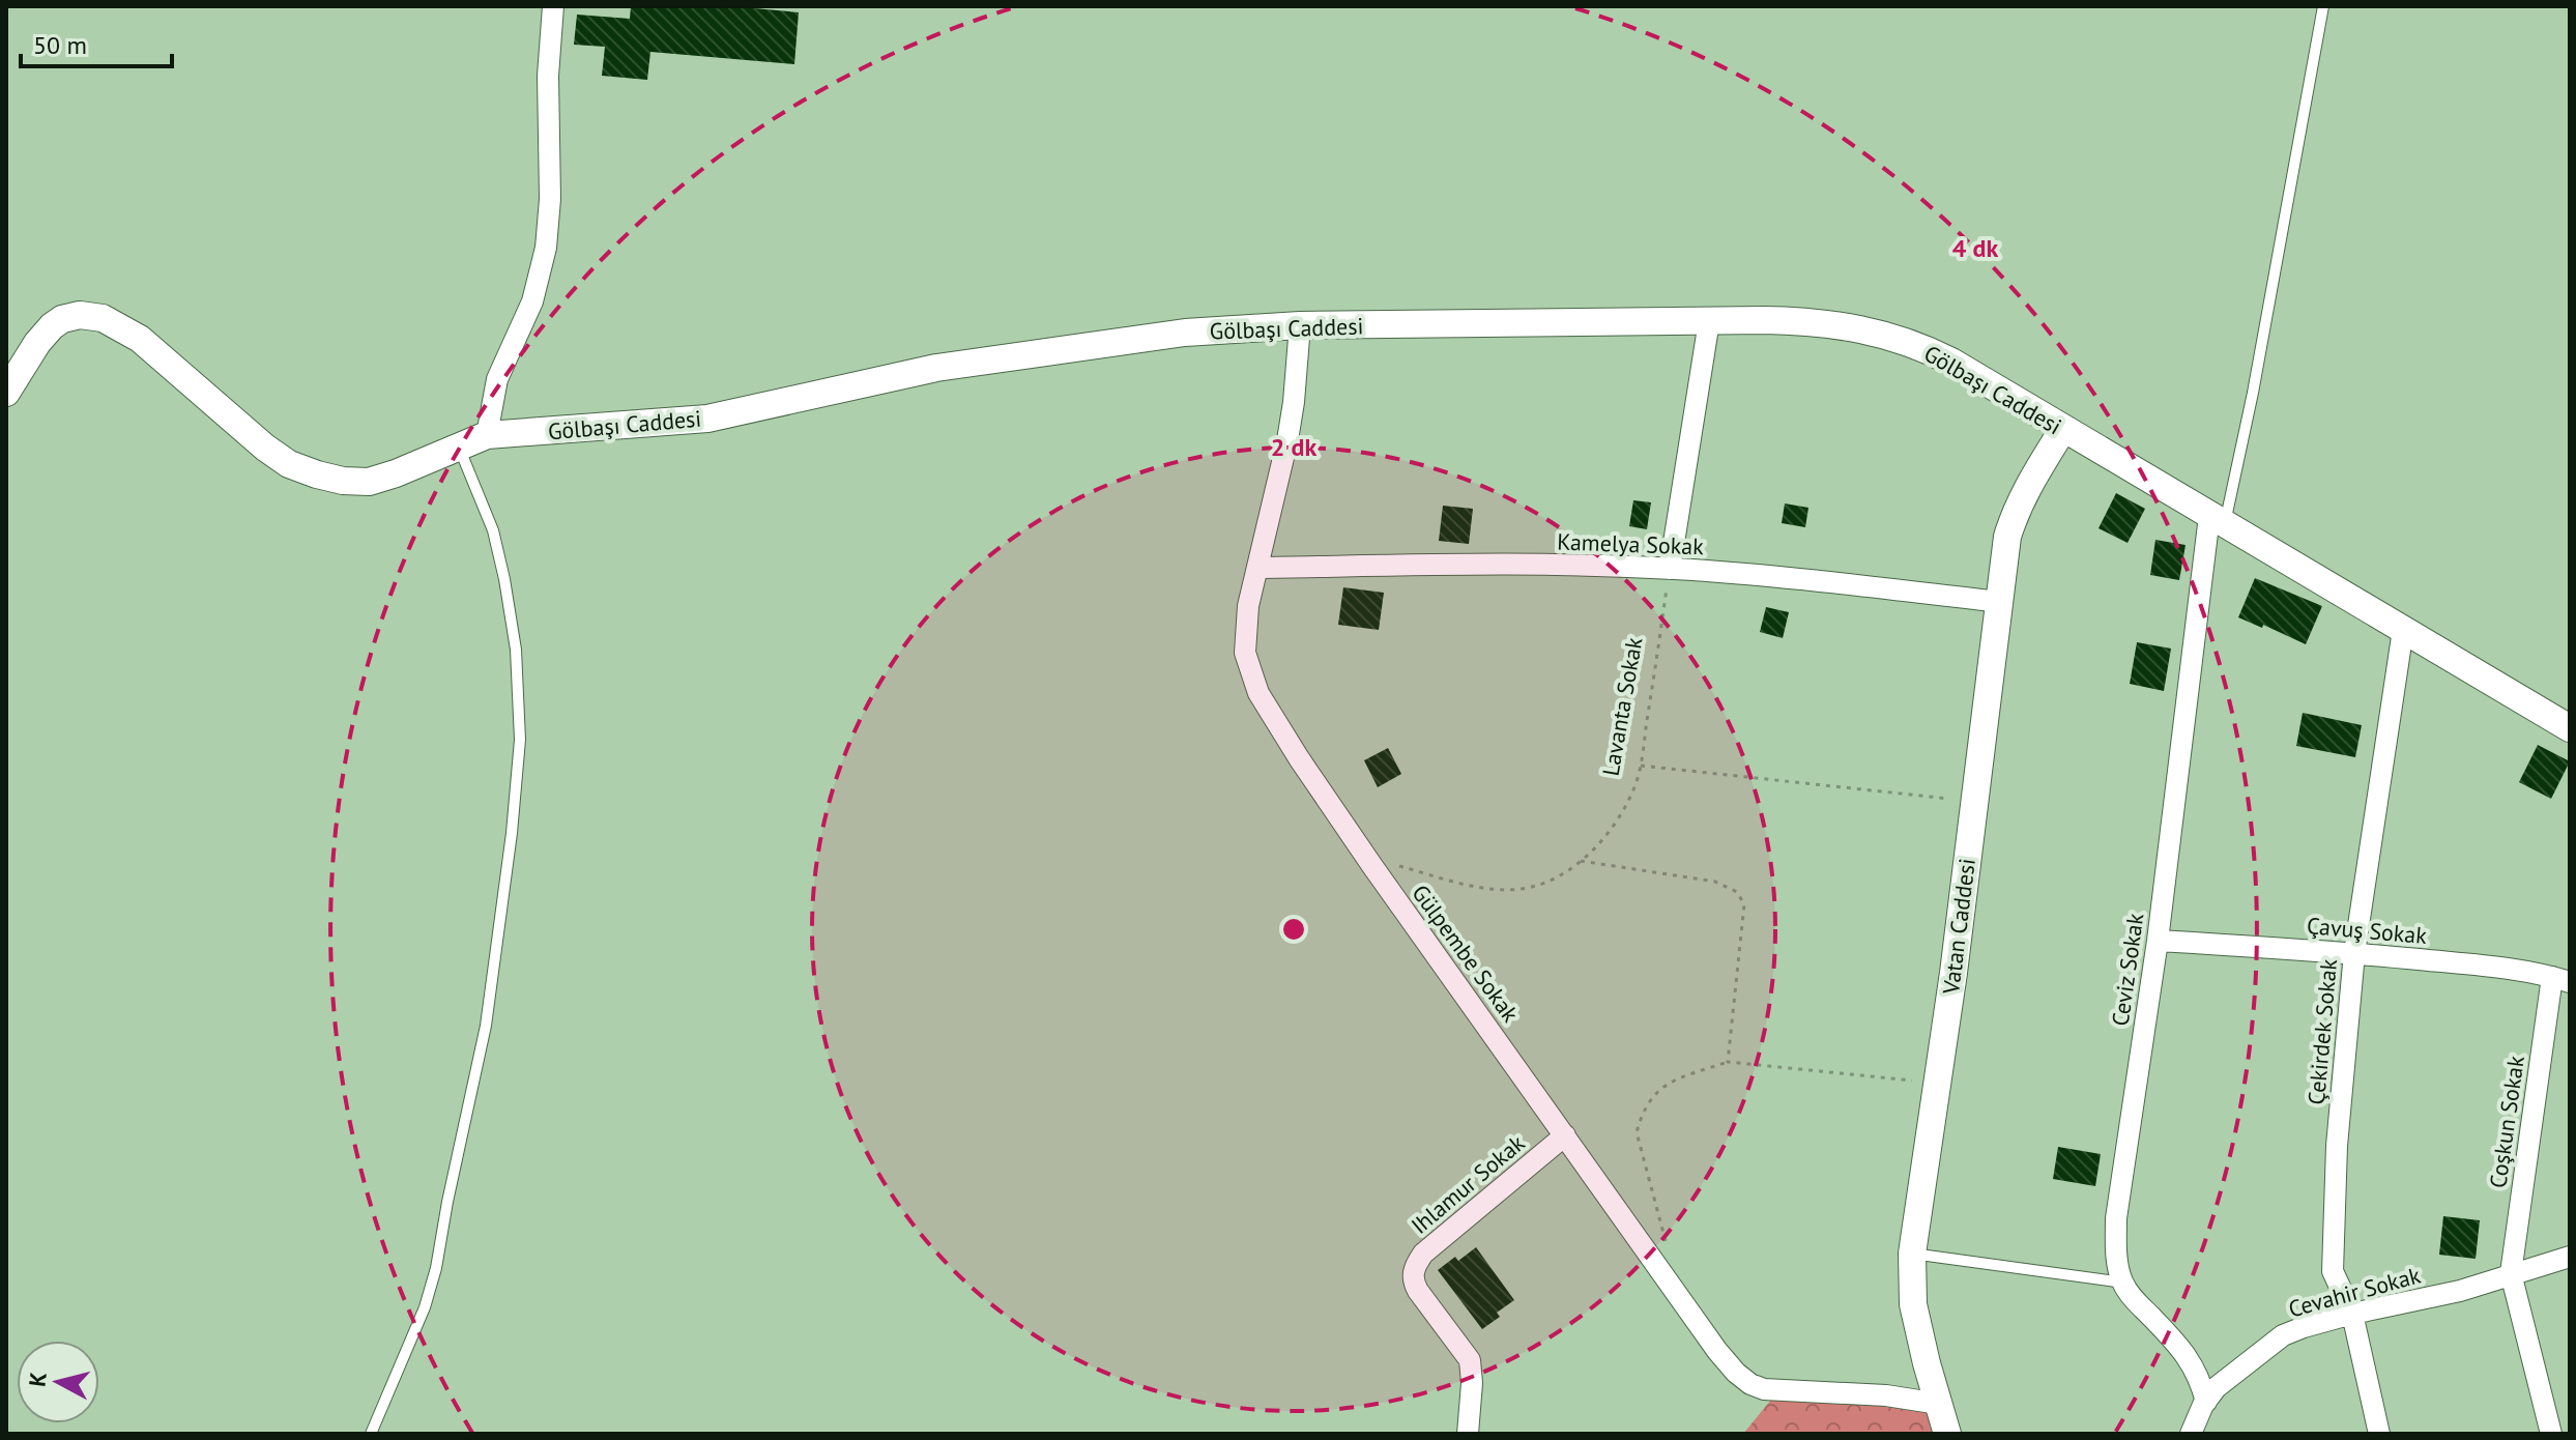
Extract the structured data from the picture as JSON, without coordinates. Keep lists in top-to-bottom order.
{
  "streets": {
    "street": [
      "Gölbaşı Caddesi",
      "Kamelya Sokak",
      "Vatan Caddesi",
      "Çavuş Sokak",
      "Gülpembe Sokak",
      "Ceviz Sokak",
      "Çekirdek Sokak",
      "Coşkun Sokak",
      "Ihlamur Sokak",
      "Cevahir Sokak"
    ],
    "path": ["Lavanta Sokak"]
  },
  "crossings": [
    ["Gölbaşı Caddesi", "Vatan Caddesi"],
    ["Gölbaşı Caddesi", "Gülpembe Sokak"],
    ["Gölbaşı Caddesi", "Ceviz Sokak"],
    ["Gölbaşı Caddesi", "Çekirdek Sokak"],
    ["Kamelya Sokak", "Lavanta Sokak"],
    ["Kamelya Sokak", "Vatan Caddesi"],
    ["Kamelya Sokak", "Gülpembe Sokak"],
    ["Lavanta Sokak", "Gülpembe Sokak"],
    ["Vatan Caddesi", "Gülpembe Sokak"],
    ["Çavuş Sokak", "Ceviz Sokak"],
    ["Çavuş Sokak", "Çekirdek Sokak"],
    ["Çavuş Sokak", "Coşkun Sokak"],
    ["Gülpembe Sokak", "Ihlamur Sokak"],
    ["Ceviz Sokak", "Cevahir Sokak"],
    ["Çekirdek Sokak", "Cevahir Sokak"],
    ["Coşkun Sokak", "Cevahir Sokak"]
  ],
  "scale_bar": "50 m",
  "north": "left",
  "rings": ["4 dk", "2 dk"]
}
